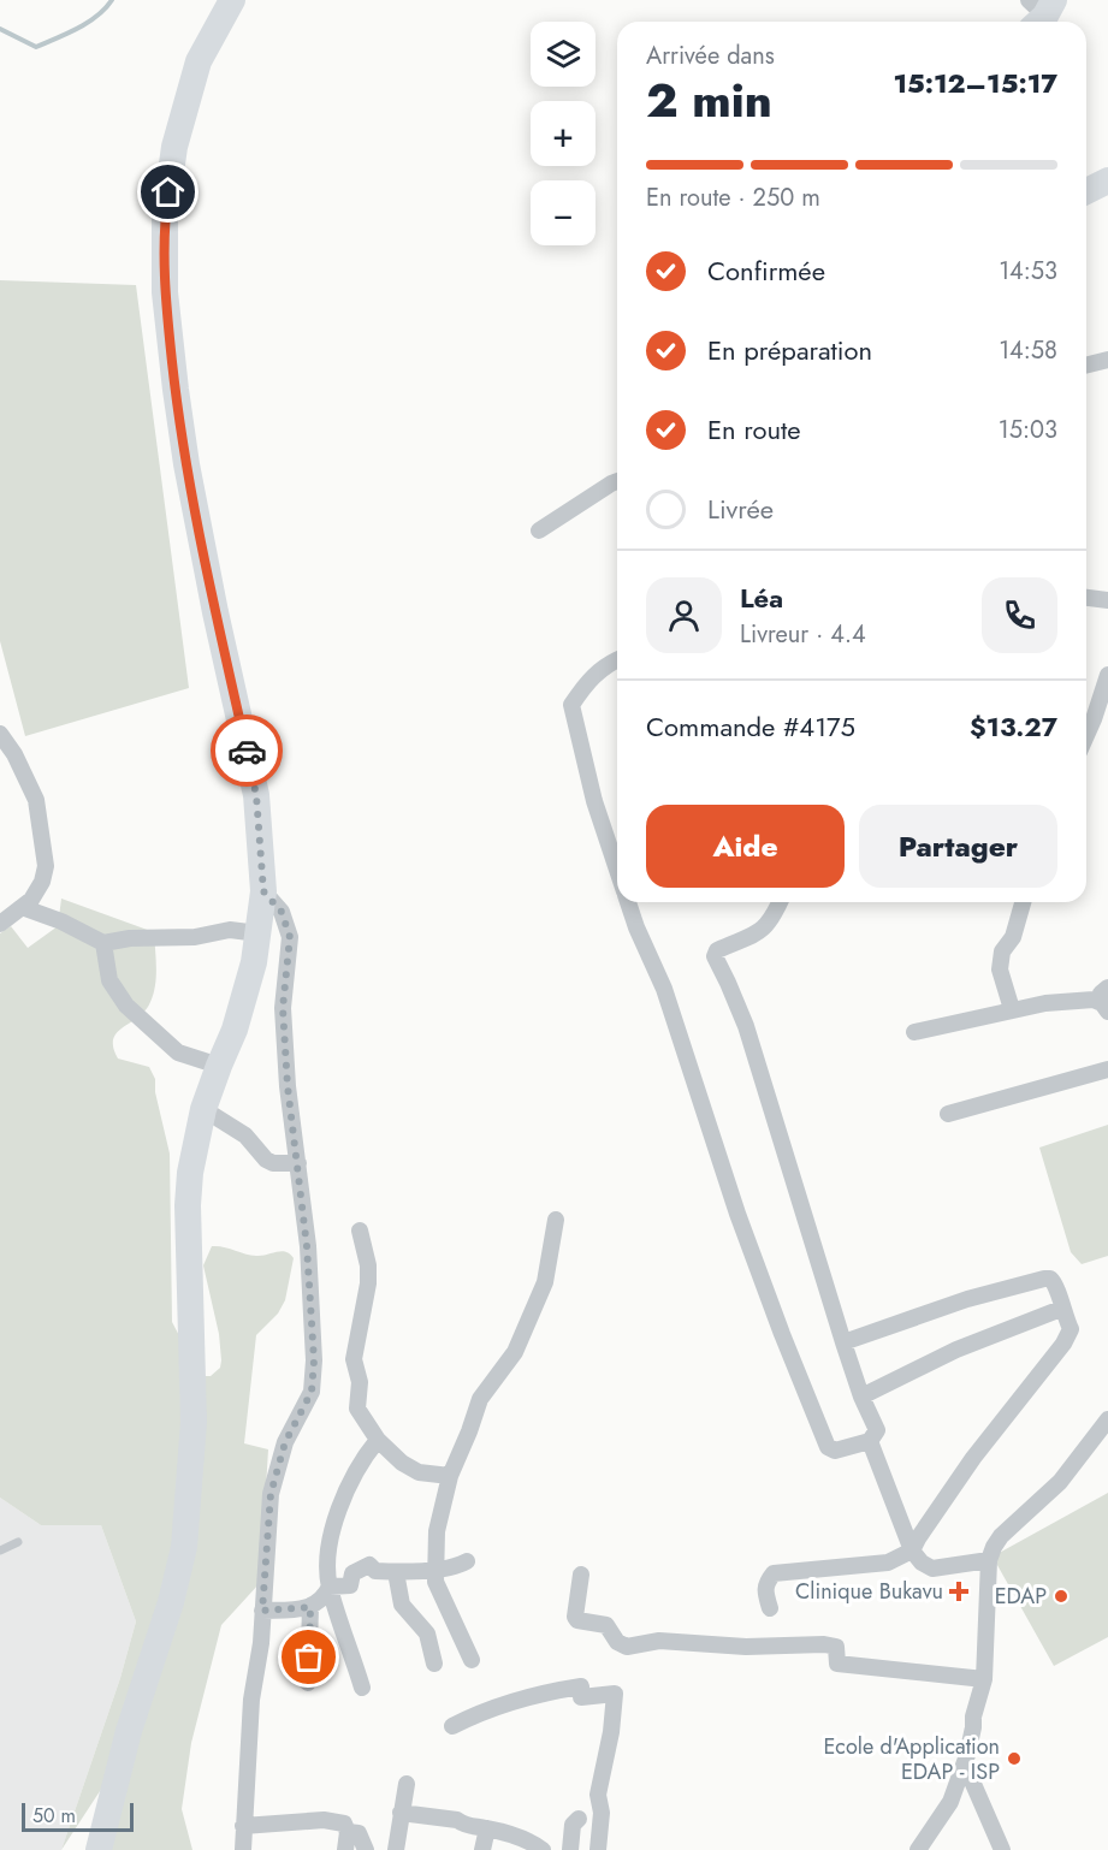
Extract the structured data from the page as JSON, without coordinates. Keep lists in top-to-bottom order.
{
  "places": {
    "health": ["Clinique Bukavu"],
    "other": ["EDAP", "Ecole d'Application EDAP - ISP"]
  },
  "scale_bar": "50 m",
  "page": {
    "map_buttons": ["+", "−"],
    "heading": ["2 min", "Arrivée dans", "15:12–15:17"],
    "panel": [
      "Léa",
      "Livreur · 4.4",
      "Commande #4175",
      "$13.27"
    ],
    "bar": "En route · 250 m",
    "list": [
      ["Confirmée", "14:53"],
      ["En préparation", "14:58"],
      ["En route", "15:03"],
      "Livrée"
    ],
    "buttons": ["Aide", "Partager"],
    "scale": "50 m"
  }
}
